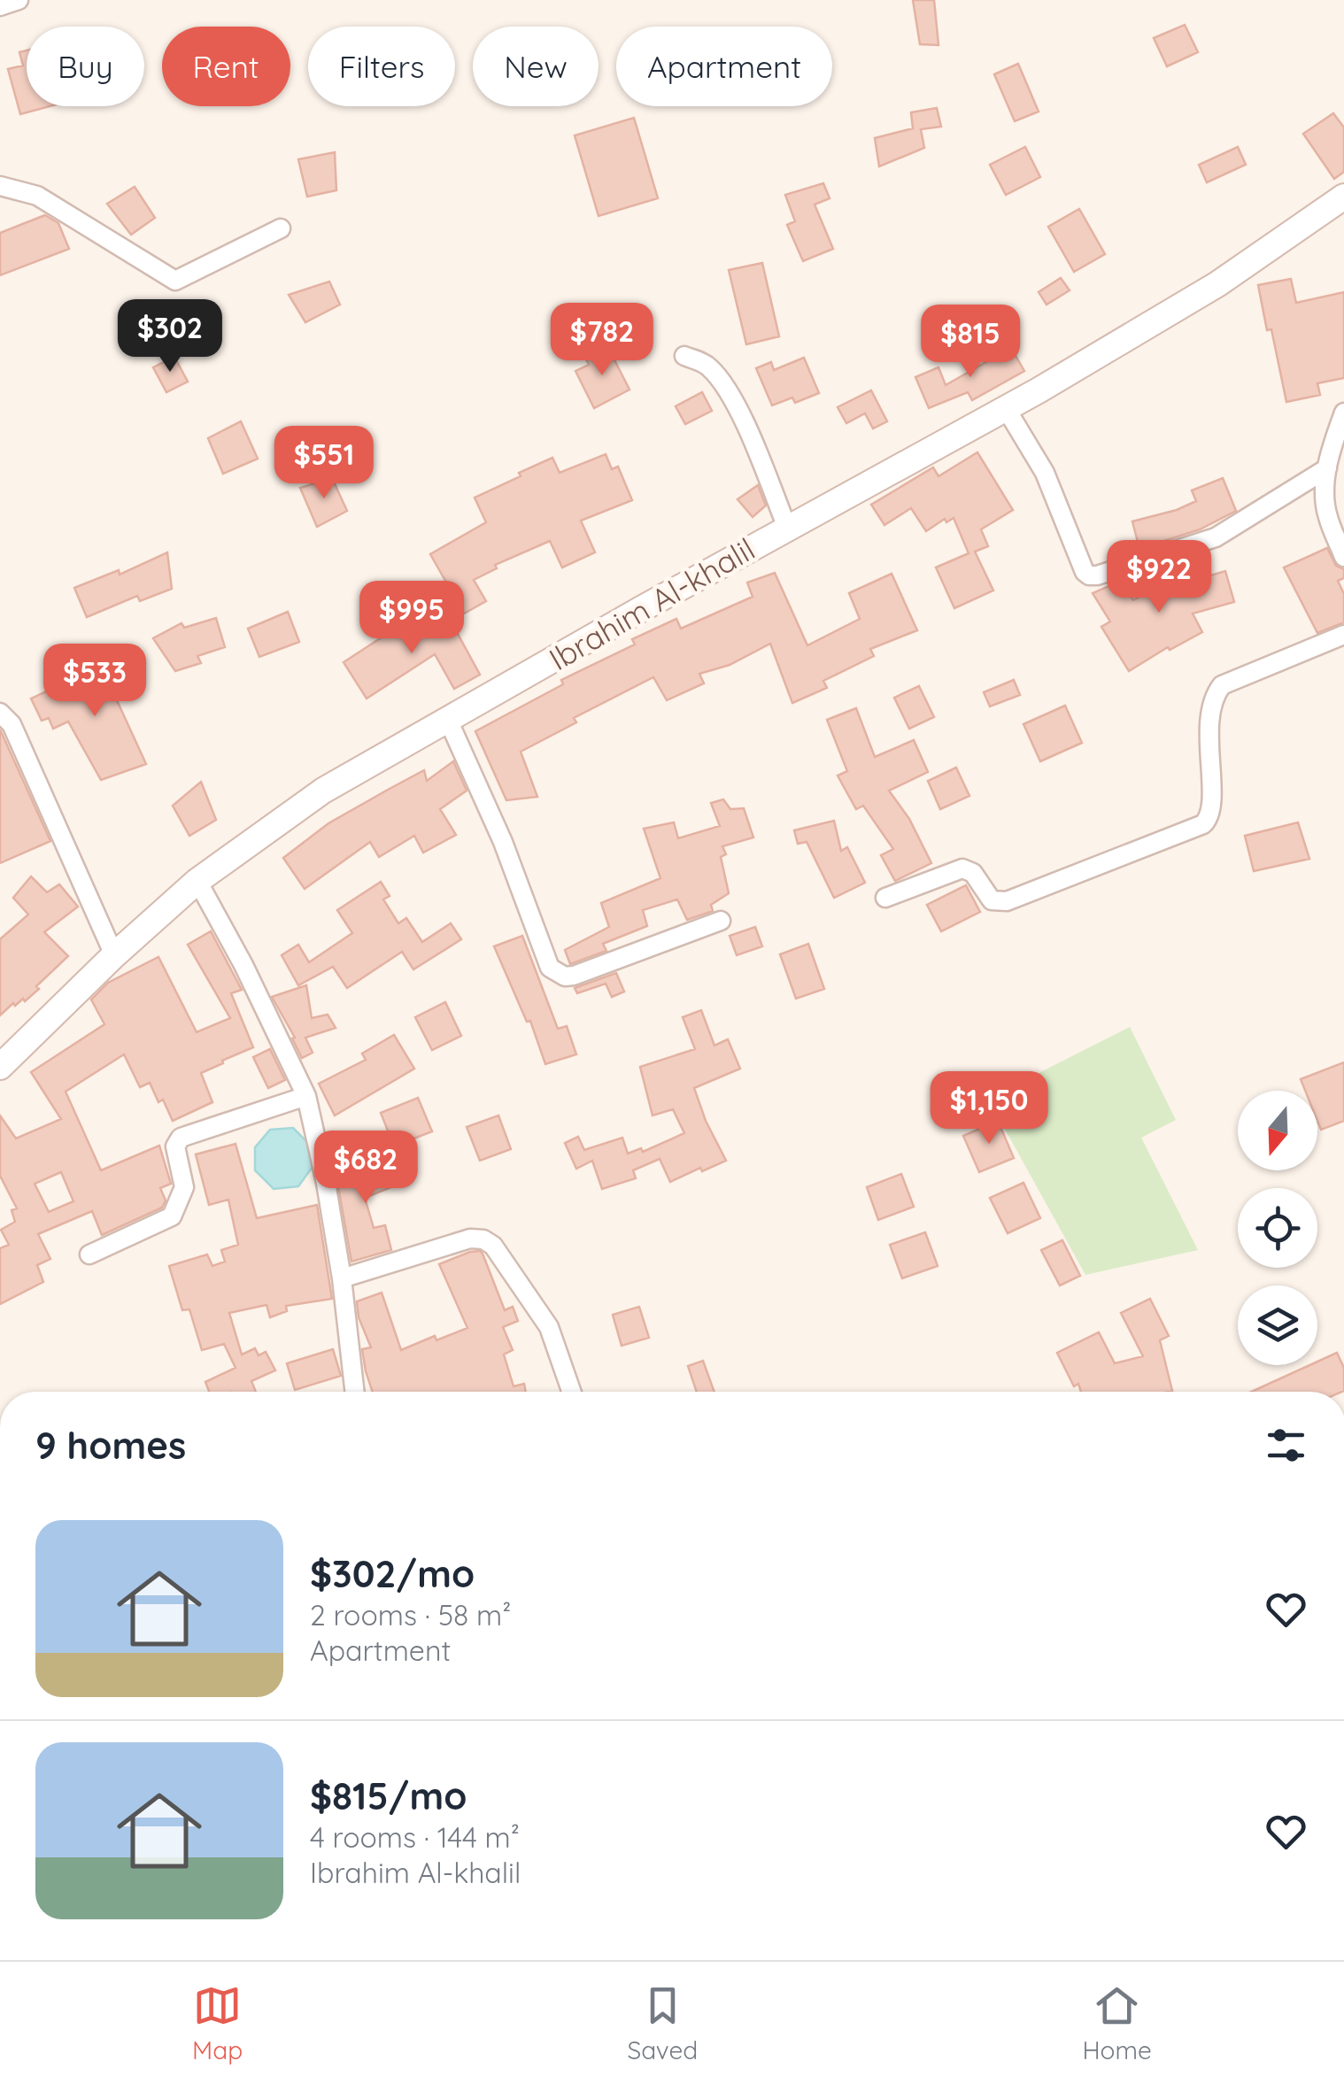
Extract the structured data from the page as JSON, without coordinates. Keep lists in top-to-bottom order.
{
  "streets": {
    "street": ["Ibrahim Al-khalil"]
  },
  "north": "bottom",
  "page": {
    "chip": [
      "Buy",
      "Rent",
      "Filters",
      "New",
      "Apartment"
    ],
    "price": [
      "$302",
      "$782",
      "$815",
      "$551",
      "$922",
      "$995",
      "$533",
      "$1,150",
      "$682"
    ],
    "heading": "9 homes",
    "list": [
      {
        "name": "$302/mo",
        "note": "2 rooms · 58 m² · Apartment"
      },
      {
        "name": "$815/mo",
        "note": "4 rooms · 144 m² · Ibrahim Al-khalil"
      }
    ],
    "tabs": ["Map", "Saved", "Home"]
  }
}
